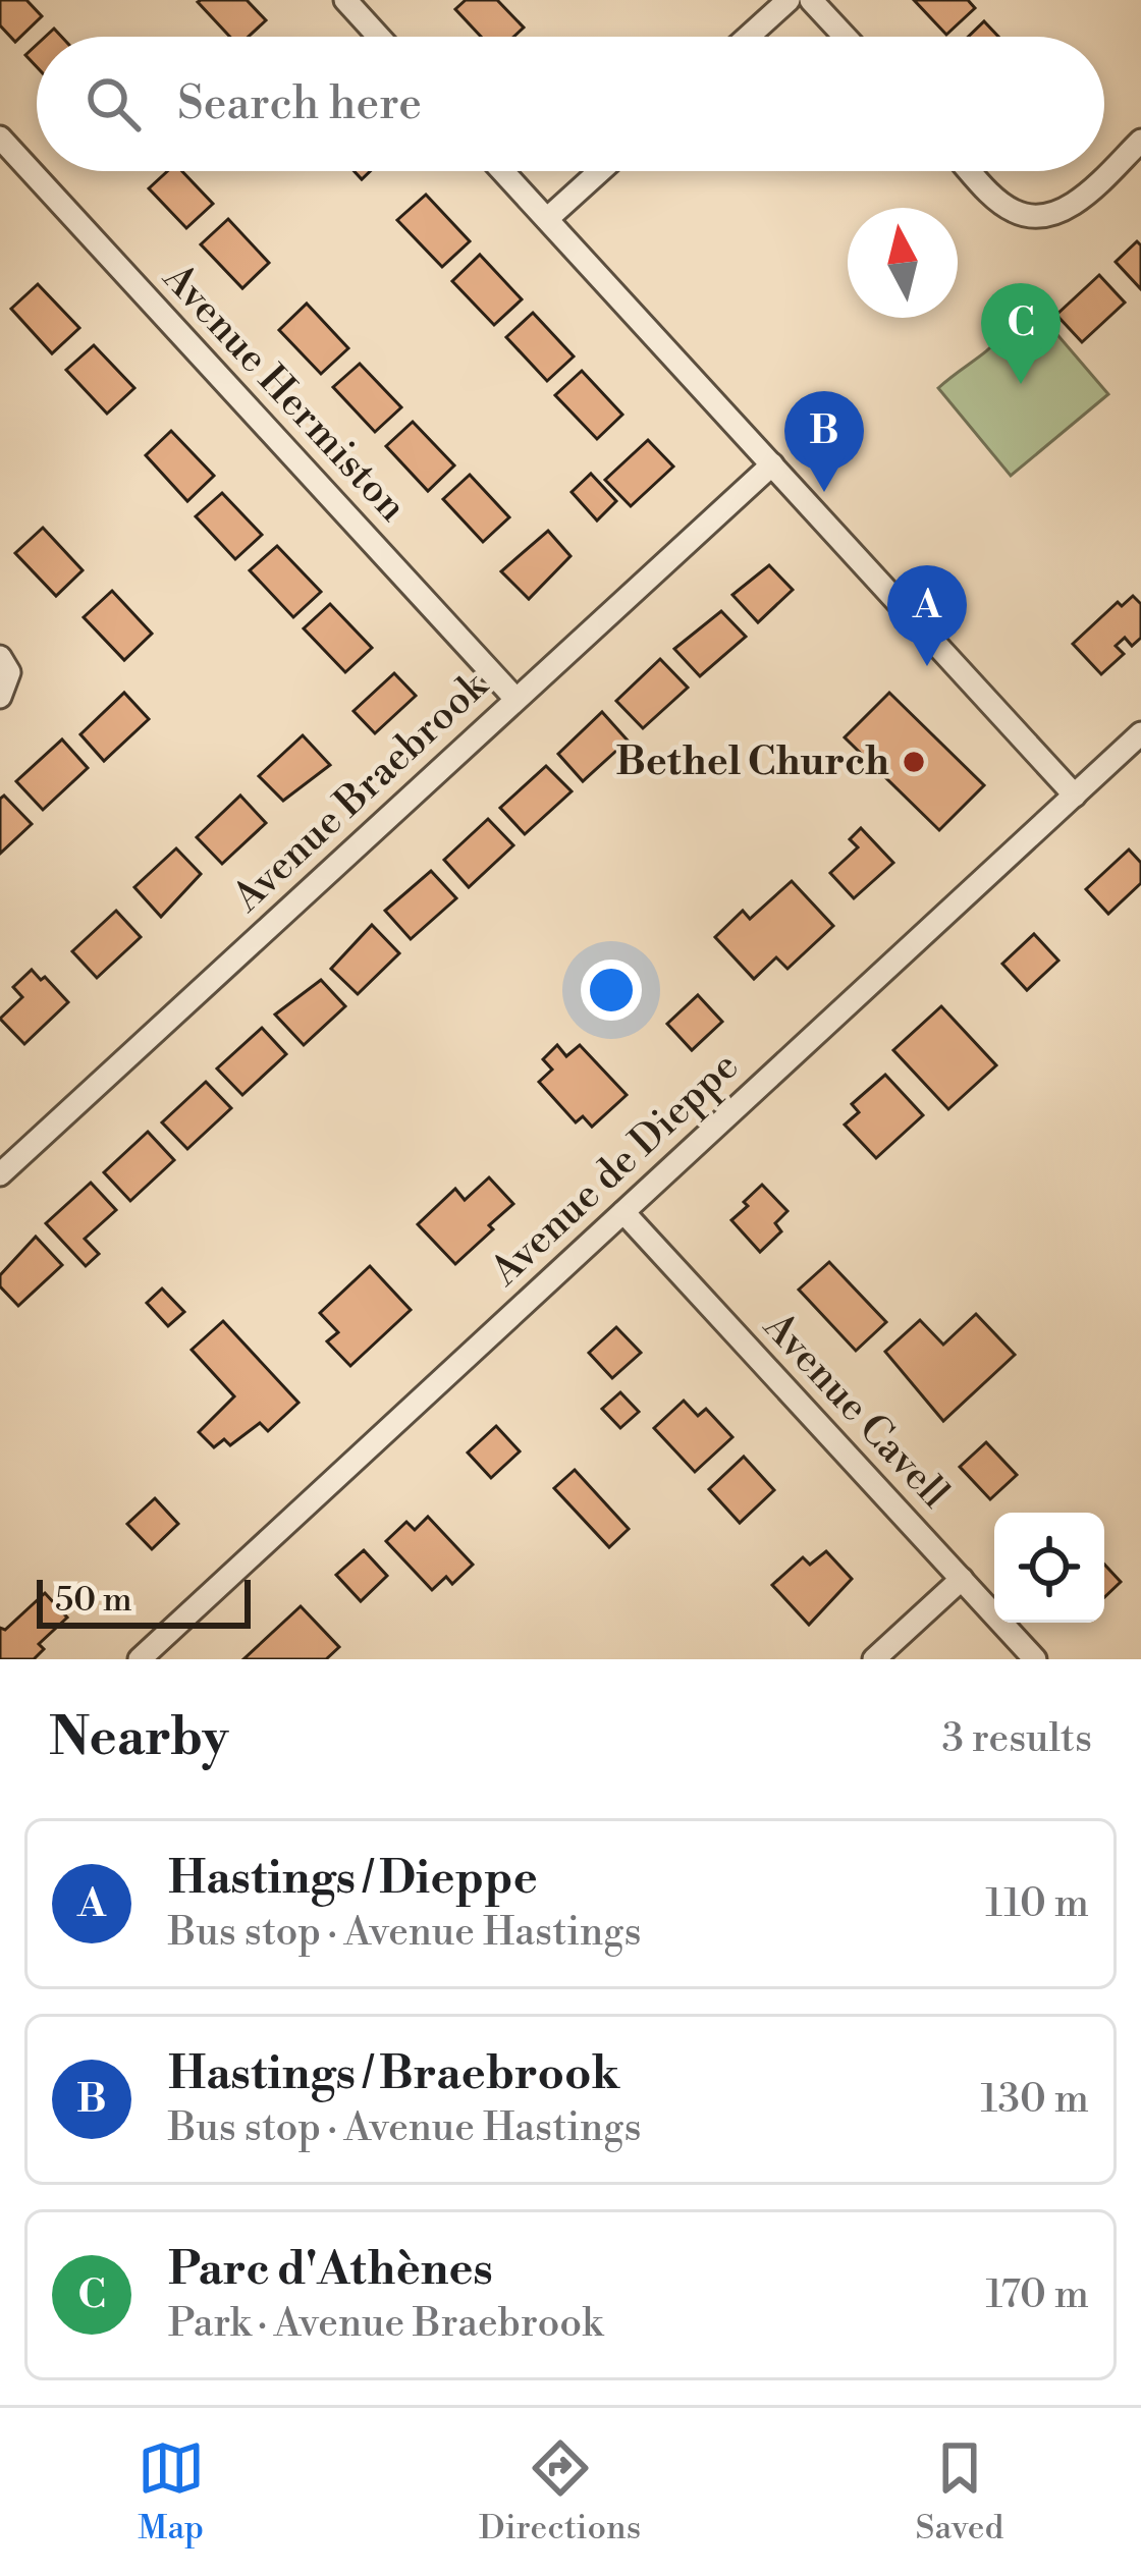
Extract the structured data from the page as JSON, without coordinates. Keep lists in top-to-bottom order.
{
  "streets": {
    "street": [
      "Avenue Hermiston",
      "Avenue Braebrook",
      "Avenue de Dieppe",
      "Avenue Cavell"
    ]
  },
  "crossings": [
    ["Avenue Hermiston", "Avenue Braebrook"],
    ["Avenue de Dieppe", "Avenue Cavell"]
  ],
  "places": ["Bethel Church"],
  "scale_bar": "50 m",
  "north": "top",
  "page": {
    "search": "Search here",
    "pins": ["C", "B", "A"],
    "scale": "50 m",
    "heading": ["Nearby", "3 results"],
    "list": [
      {
        "mark": "A",
        "name": "Hastings / Dieppe",
        "note": "Bus stop · Avenue Hastings",
        "value": "110 m"
      },
      {
        "mark": "B",
        "name": "Hastings / Braebrook",
        "note": "Bus stop · Avenue Hastings",
        "value": "130 m"
      },
      {
        "mark": "C",
        "name": "Parc d'Athènes",
        "note": "Park · Avenue Braebrook",
        "value": "170 m"
      }
    ],
    "nav": ["Map", "Directions", "Saved"]
  }
}
